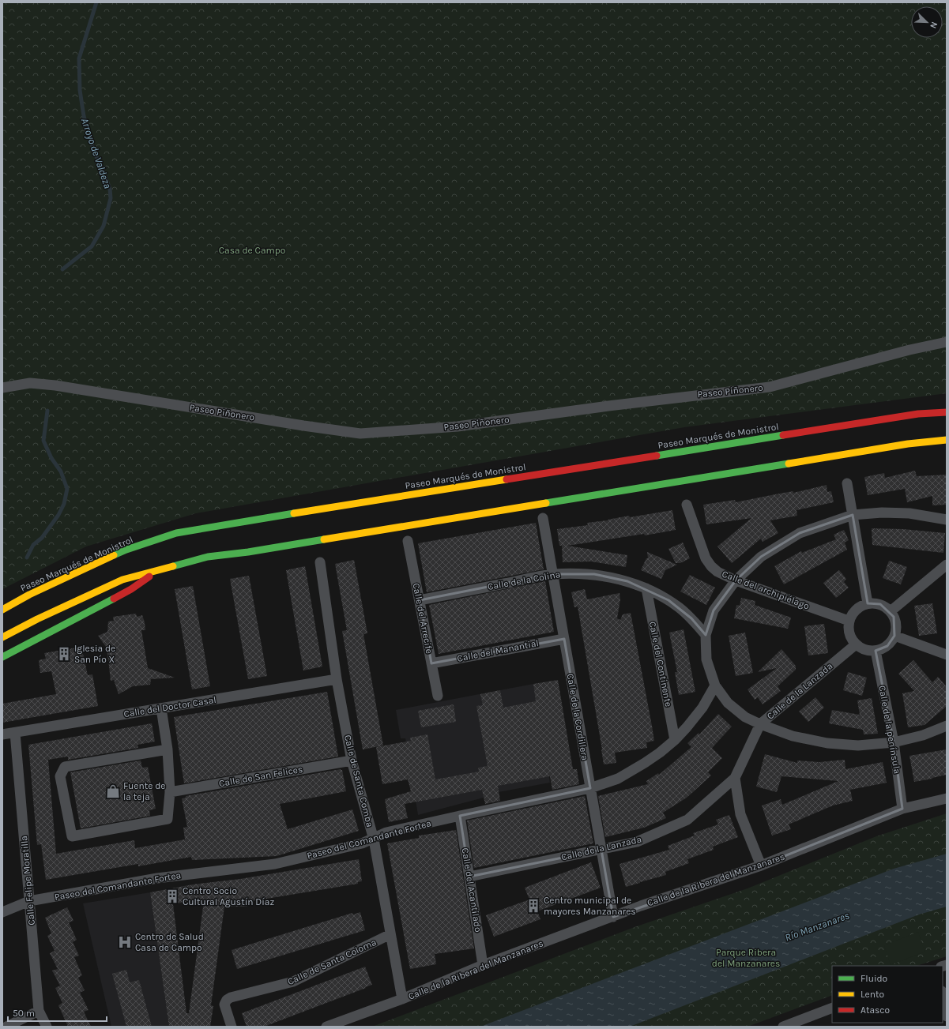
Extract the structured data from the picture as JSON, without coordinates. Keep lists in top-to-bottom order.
{
  "streets": {
    "highway": ["Paseo Marqués de Monistrol"],
    "street": [
      "Paseo Piñonero",
      "Calle de la Colina",
      "Calle del archipiélago",
      "Calle del Arrecife",
      "Calle del Manantial",
      "Calle del Continente",
      "Calle de la Lanzada",
      "Calle del Doctor Casal",
      "Calle de la Cordillera",
      "Calle de la península",
      "Calle de San Felices",
      "Calle de Santa Comba",
      "Paseo del Comandante Fortea",
      "Calle de la Ribera del Manzanares",
      "Calle Felipe Moratilla",
      "Calle del Acantilado",
      "Calle de Santa Coloma"
    ]
  },
  "crossings": [
    ["Calle de la Colina", "Calle del Arrecife"],
    ["Calle de la Colina", "Calle del Continente"],
    ["Calle de la Colina", "Calle de la Cordillera"],
    ["Calle del archipiélago", "Calle de la Lanzada"],
    ["Calle del archipiélago", "Calle de la península"],
    ["Calle del Arrecife", "Calle del Manantial"],
    ["Calle del Manantial", "Calle de la Cordillera"],
    ["Calle del Continente", "Paseo del Comandante Fortea"],
    ["Calle de la Lanzada", "Calle de la Cordillera"],
    ["Calle de la Lanzada", "Calle de la península"],
    ["Calle de la Lanzada", "Calle del Acantilado"],
    ["Calle del Doctor Casal", "Calle de Santa Comba"],
    ["Calle del Doctor Casal", "Calle Felipe Moratilla"],
    ["Calle de la Cordillera", "Paseo del Comandante Fortea"],
    ["Calle de la Cordillera", "Calle de la Ribera del Manzanares"],
    ["Calle de la península", "Calle de la Ribera del Manzanares"],
    ["Calle de San Felices", "Calle de Santa Comba"],
    ["Calle de Santa Comba", "Paseo del Comandante Fortea"],
    ["Calle de Santa Comba", "Calle de la Ribera del Manzanares"],
    ["Calle de Santa Comba", "Calle de Santa Coloma"],
    ["Paseo del Comandante Fortea", "Calle Felipe Moratilla"],
    ["Paseo del Comandante Fortea", "Calle del Acantilado"],
    ["Calle de la Ribera del Manzanares", "Calle del Acantilado"]
  ],
  "water": ["Arroyo de Valdeza", "Río Manzanares"],
  "parks": ["Casa de Campo", "Parque Ribera del Manzanares"],
  "places": {
    "building": ["Iglesia de San Pío X", "Centro Socio Cultural Agustín Díaz", "Centro municipal de mayores Manzanares"],
    "shop": ["Fuente de la teja"],
    "hospital": ["Centro de Salud Casa de Campo"]
  },
  "legend": ["Fluido", "Lento", "Atasco"],
  "scale_bar": "50 m",
  "north": "bottom right"
}
